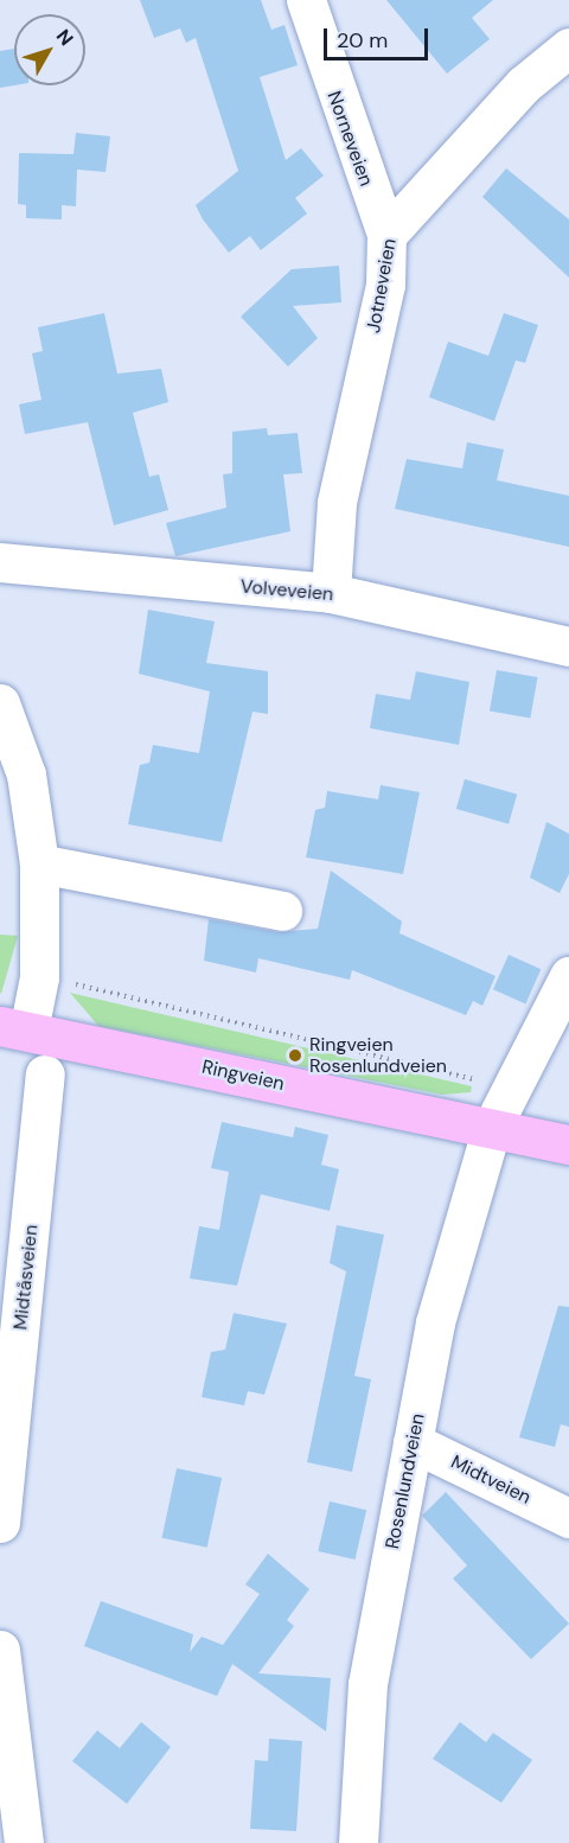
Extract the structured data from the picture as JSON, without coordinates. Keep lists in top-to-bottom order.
{
  "streets": {
    "main road": ["Ringveien"],
    "street": [
      "Norneveien",
      "Jotneveien",
      "Volveveien",
      "Midtåsveien",
      "Midtveien",
      "Rosenlundveien"
    ]
  },
  "crossings": [
    ["Norneveien", "Jotneveien"],
    ["Jotneveien", "Volveveien"],
    ["Ringveien", "Rosenlundveien"],
    ["Midtveien", "Rosenlundveien"]
  ],
  "places": ["Ringveien Rosenlundveien"],
  "scale_bar": "20 m",
  "north": "top right"
}
